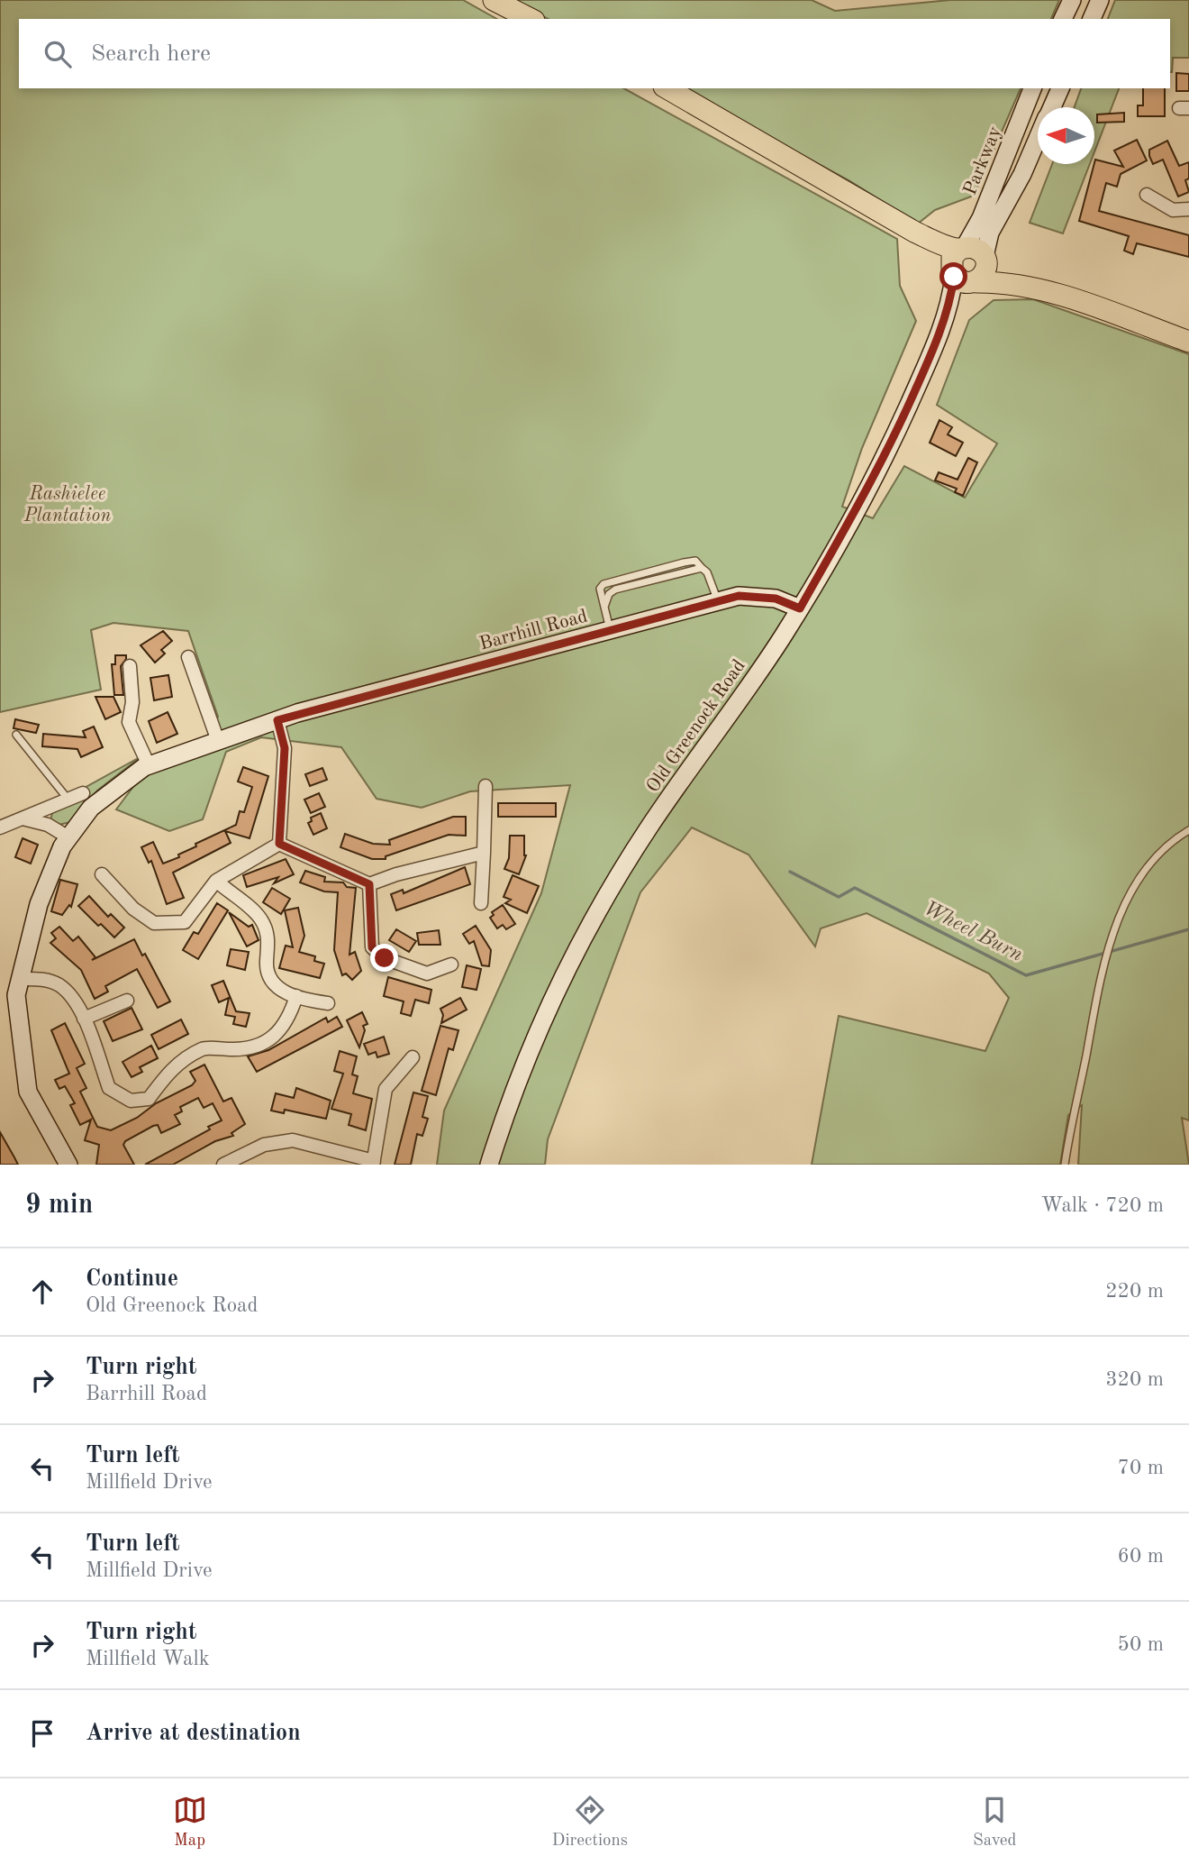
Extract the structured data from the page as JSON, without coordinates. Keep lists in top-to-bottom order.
{
  "streets": {
    "street": ["Parkway", "Barrhill Road", "Old Greenock Road"]
  },
  "crossings": [
    ["Parkway", "Old Greenock Road"],
    ["Barrhill Road", "Old Greenock Road"]
  ],
  "water": ["Wheel Burn"],
  "parks": ["Rashielee Plantation"],
  "north": "left",
  "page": {
    "search": "Search here",
    "heading": ["9 min", "Walk · 720 m"],
    "list": [
      ["Continue", "Old Greenock Road", "220 m"],
      ["Turn right", "Barrhill Road", "320 m"],
      ["Turn left", "Millfield Drive", "70 m"],
      ["Turn left", "Millfield Drive", "60 m"],
      ["Turn right", "Millfield Walk", "50 m"],
      "Arrive at destination"
    ],
    "nav": ["Map", "Directions", "Saved"]
  }
}
